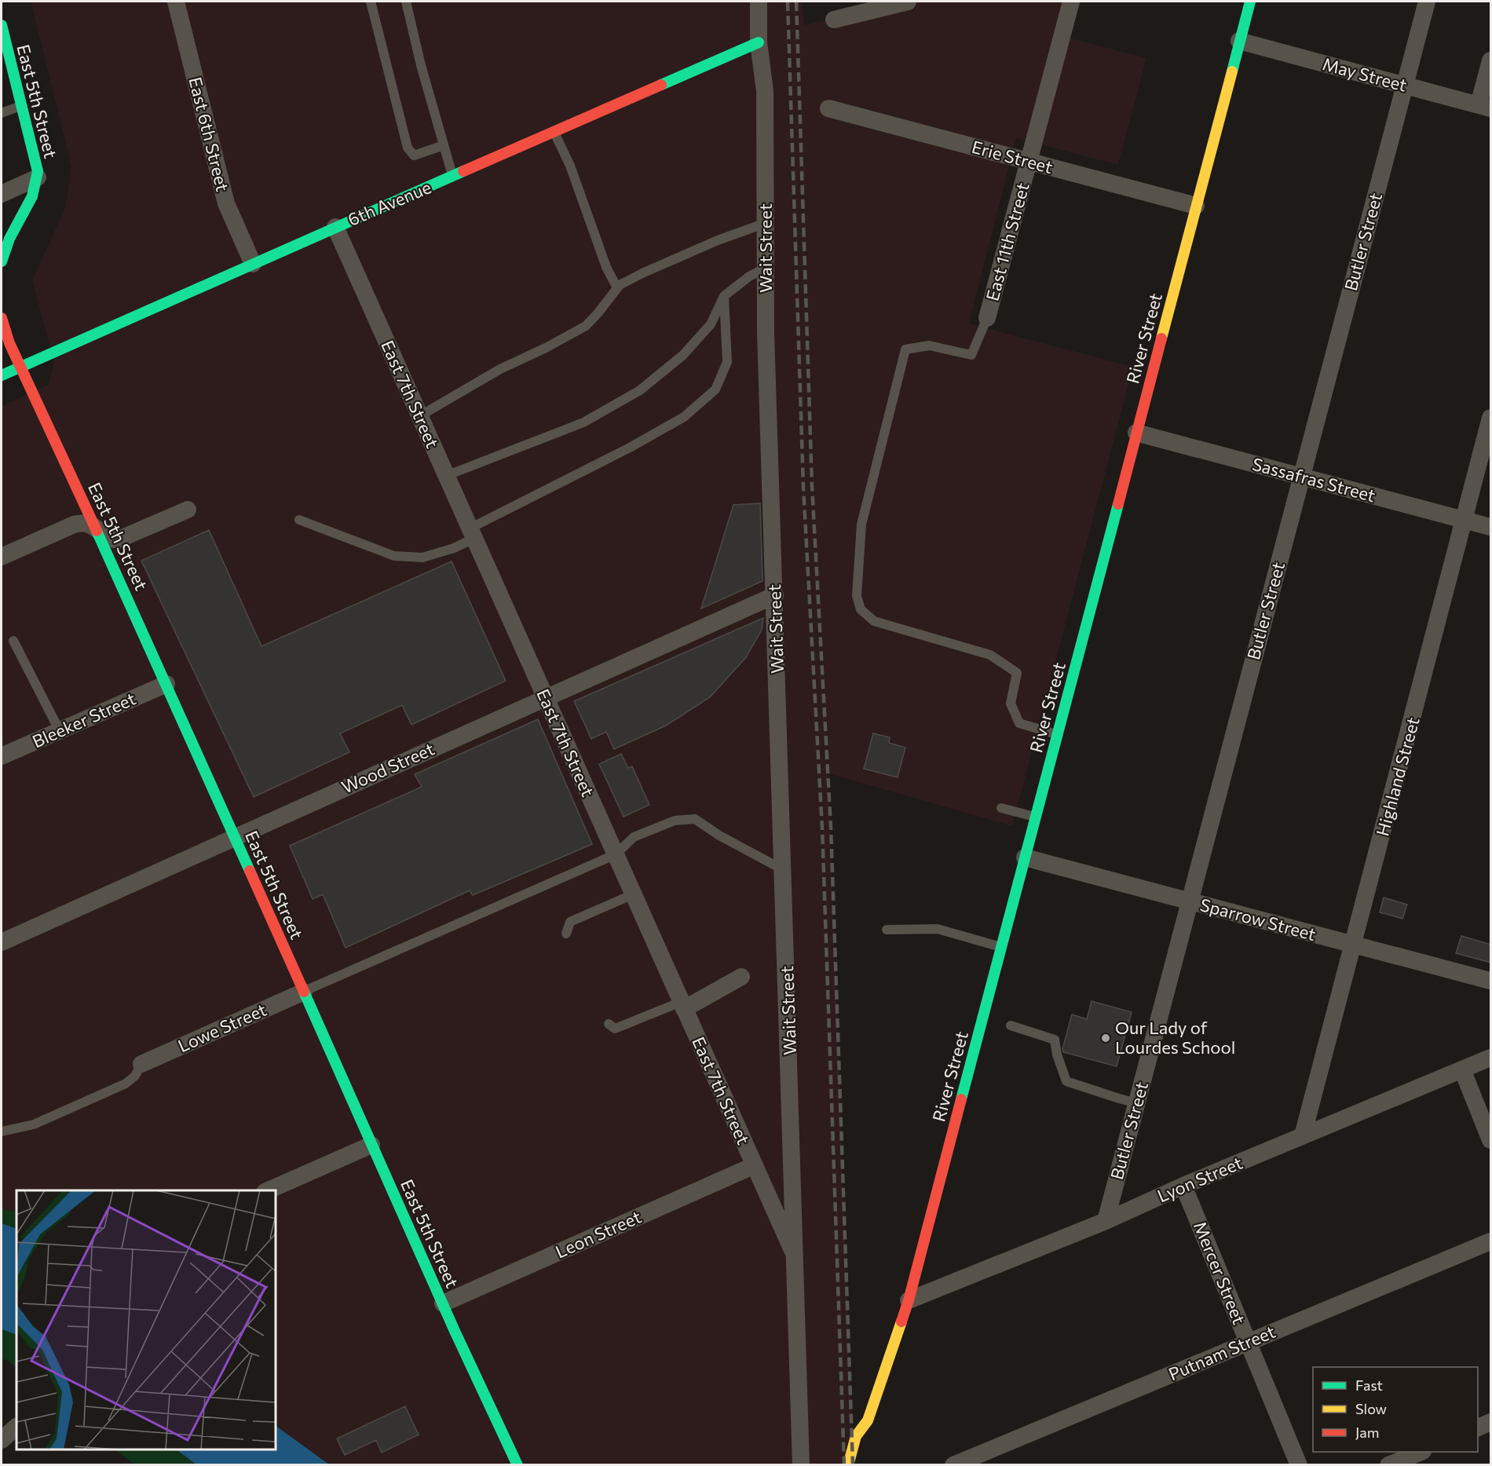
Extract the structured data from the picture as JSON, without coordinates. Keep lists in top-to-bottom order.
{
  "streets": {
    "street": [
      "May Street",
      "East 5th Street",
      "East 6th Street",
      "Erie Street",
      "6th Avenue",
      "East 11th Street",
      "Butler Street",
      "Wait Street",
      "River Street",
      "East 7th Street",
      "Sassafras Street",
      "Bleeker Street",
      "Wood Street",
      "Highland Street",
      "Sparrow Street",
      "Lowe Street",
      "Lyon Street",
      "Leon Street",
      "Mercer Street",
      "Putnam Street"
    ]
  },
  "crossings": [
    ["May Street", "Butler Street"],
    ["May Street", "River Street"],
    ["East 5th Street", "6th Avenue"],
    ["East 5th Street", "Bleeker Street"],
    ["East 5th Street", "Wood Street"],
    ["East 5th Street", "Lowe Street"],
    ["East 5th Street", "Leon Street"],
    ["East 6th Street", "6th Avenue"],
    ["Erie Street", "East 11th Street"],
    ["Erie Street", "River Street"],
    ["6th Avenue", "Wait Street"],
    ["6th Avenue", "East 7th Street"],
    ["Butler Street", "Sassafras Street"],
    ["Butler Street", "Sparrow Street"],
    ["Butler Street", "Lyon Street"],
    ["Wait Street", "East 7th Street"],
    ["Wait Street", "Wood Street"],
    ["River Street", "Sassafras Street"],
    ["River Street", "Sparrow Street"],
    ["River Street", "Lyon Street"],
    ["East 7th Street", "Wood Street"],
    ["East 7th Street", "Leon Street"],
    ["Sassafras Street", "Highland Street"],
    ["Highland Street", "Sparrow Street"],
    ["Highland Street", "Lyon Street"],
    ["Lyon Street", "Mercer Street"],
    ["Mercer Street", "Putnam Street"]
  ],
  "places": ["Our Lady of Lourdes School"],
  "legend": ["Fast", "Slow", "Jam"]
}
